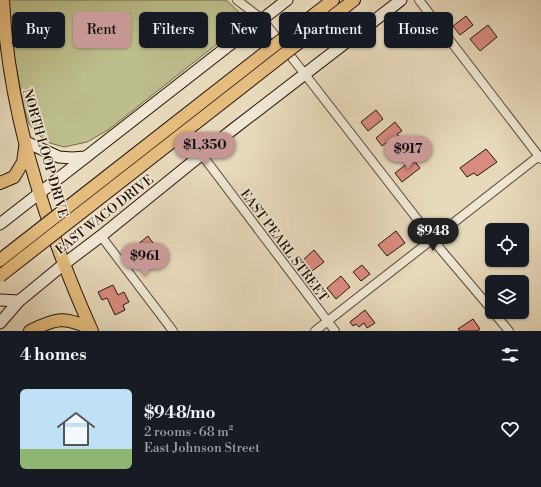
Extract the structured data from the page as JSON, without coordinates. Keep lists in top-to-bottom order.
{
  "streets": {
    "main road": ["NORTH LOOP DRIVE", "EAST WACO DRIVE"],
    "street": ["EAST PEARL STREET"]
  },
  "crossings": [
    ["NORTH LOOP DRIVE", "EAST WACO DRIVE"],
    ["EAST WACO DRIVE", "EAST PEARL STREET"]
  ],
  "page": {
    "chip": [
      "Buy",
      "Rent",
      "Filters",
      "New",
      "Apartment",
      "House"
    ],
    "price": [
      "$1,350",
      "$917",
      "$948",
      "$961"
    ],
    "heading": "4 homes",
    "list": [
      {
        "name": "$948/mo",
        "note": "2 rooms · 68 m² · East Johnson Street"
      }
    ]
  }
}
